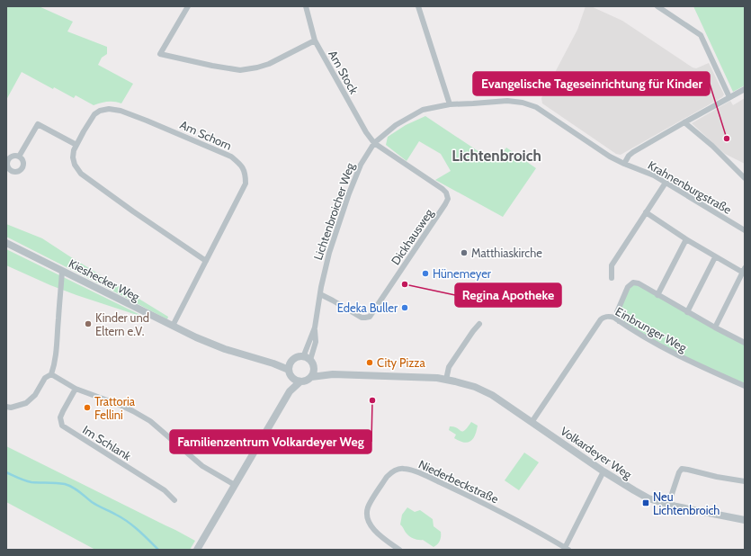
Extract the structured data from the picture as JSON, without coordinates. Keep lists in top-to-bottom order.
{
  "streets": {
    "street": [
      "Am Stock",
      "Am Schorn",
      "Krahnenburgstraße",
      "Lichtenbroicher Weg",
      "Dickhausweg",
      "Kieshecker Weg",
      "Einbrunger Weg",
      "Im Schlank",
      "Volkardeyer Weg",
      "Niederbeckstraße"
    ]
  },
  "crossings": [
    ["Am Stock", "Lichtenbroicher Weg"],
    ["Am Stock", "Dickhausweg"],
    ["Am Schorn", "Kieshecker Weg"],
    ["Krahnenburgstraße", "Lichtenbroicher Weg"],
    ["Lichtenbroicher Weg", "Dickhausweg"],
    ["Lichtenbroicher Weg", "Kieshecker Weg"],
    ["Lichtenbroicher Weg", "Volkardeyer Weg"],
    ["Kieshecker Weg", "Volkardeyer Weg"],
    ["Einbrunger Weg", "Volkardeyer Weg"]
  ],
  "districts": ["Lichtenbroich"],
  "places": {
    "other": [
      "Evangelische Tageseinrichtung für Kinder",
      "Matthiaskirche",
      "Hünemeyer",
      "Regina Apotheke",
      "Edeka Buller",
      "Kinder und Eltern e.V.",
      "City Pizza",
      "Familienzentrum Volkardeyer Weg",
      "Trattoria Fellini"
    ],
    "transit": ["Neu Lichtenbroich"]
  }
}
